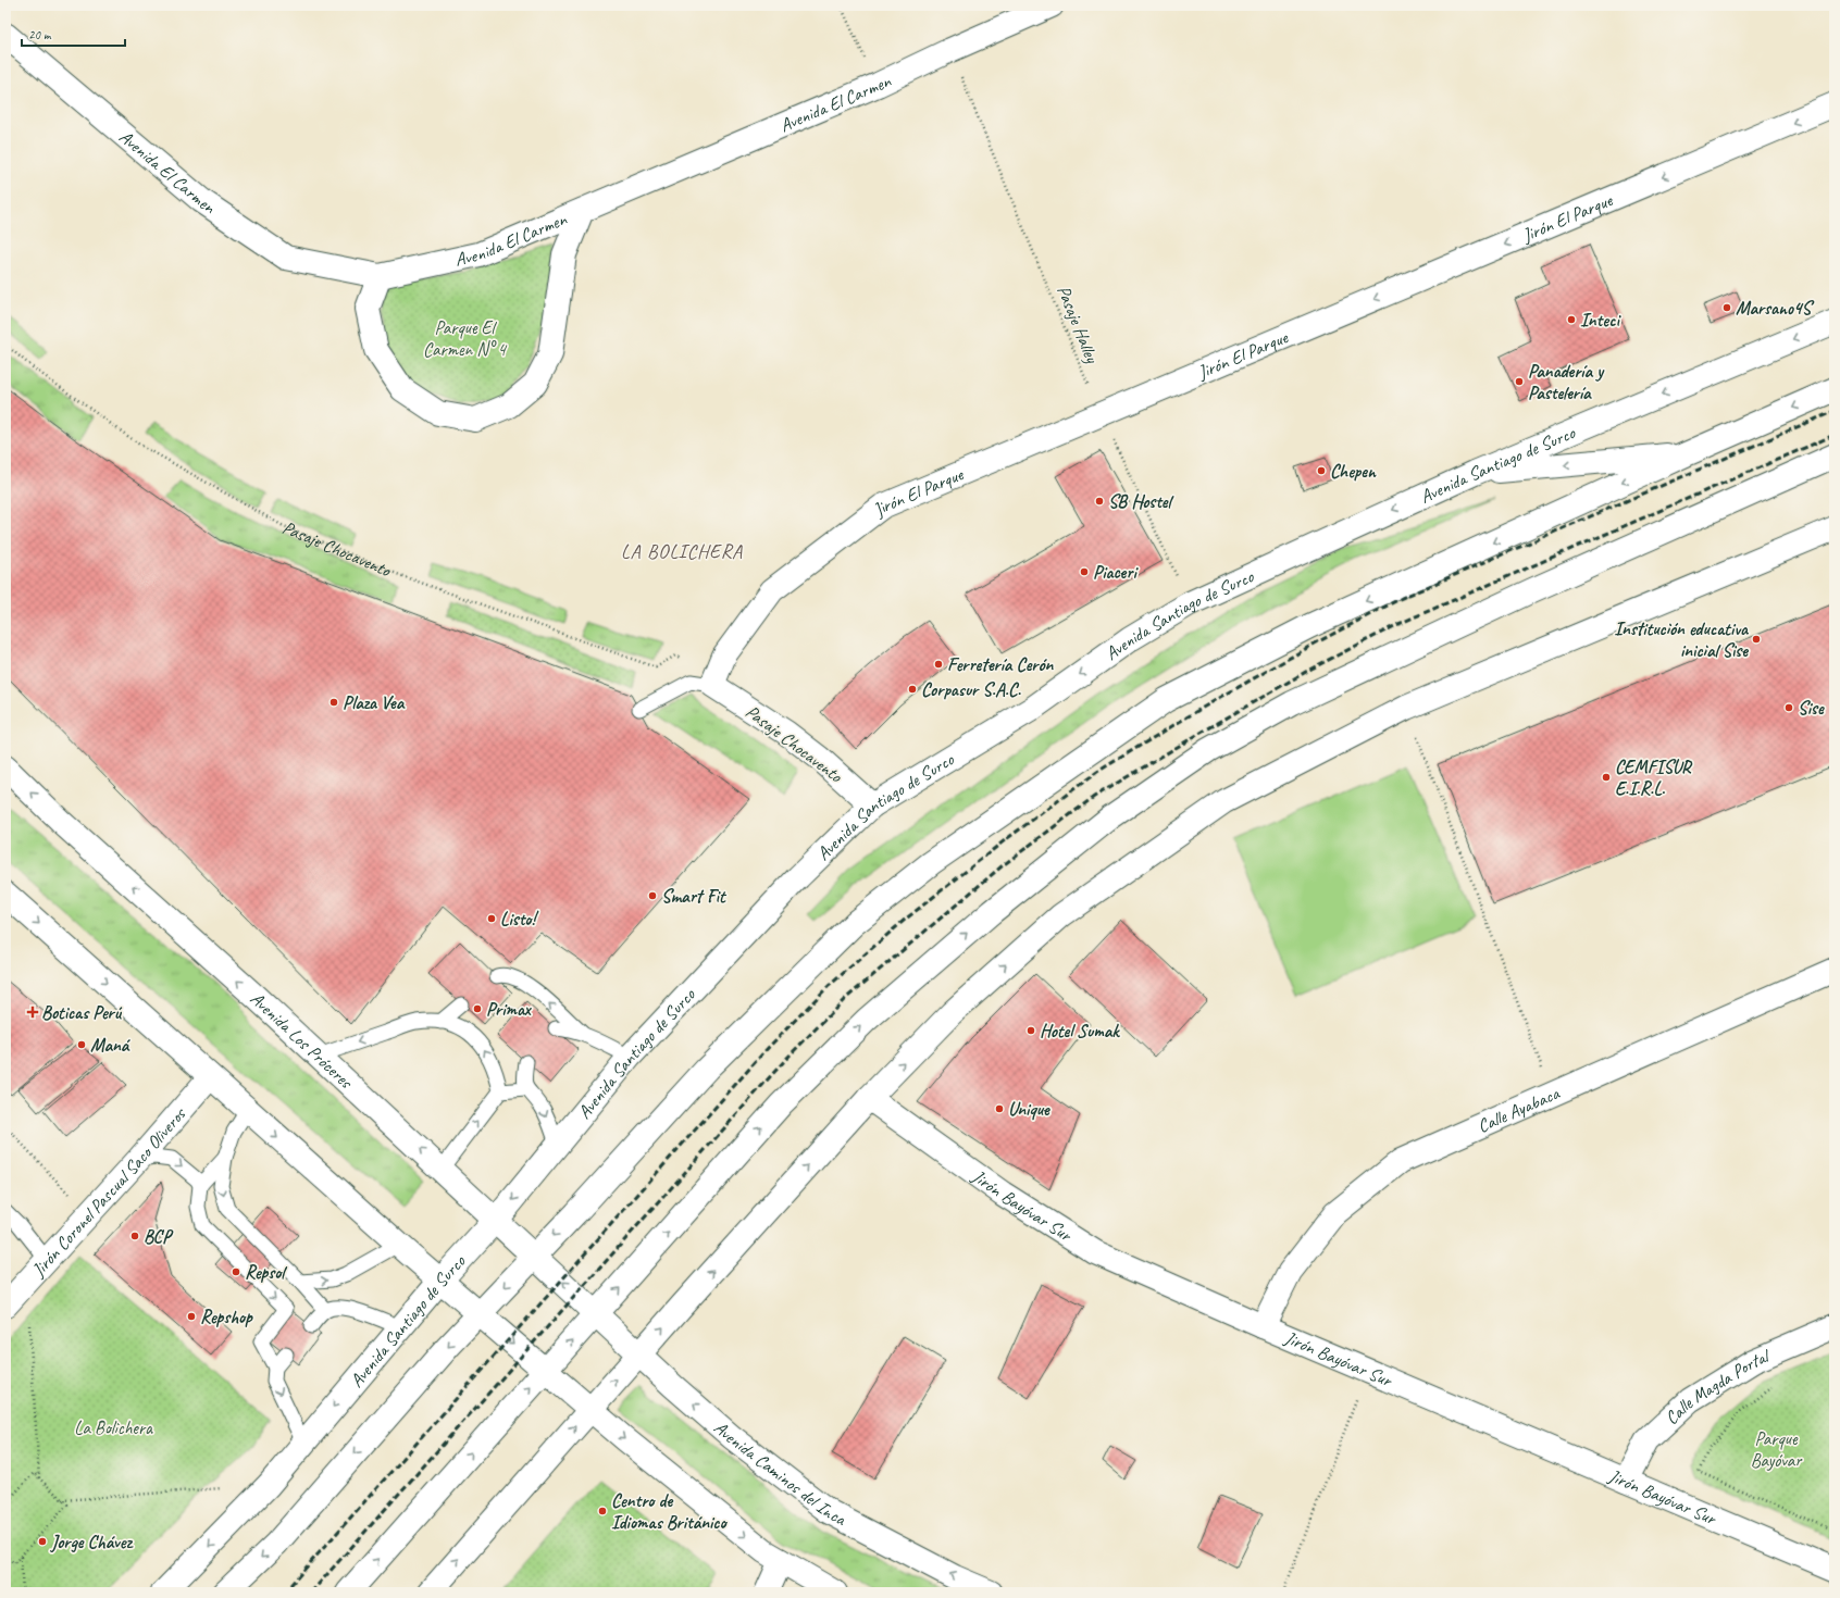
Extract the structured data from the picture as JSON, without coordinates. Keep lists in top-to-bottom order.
{
  "streets": {
    "main road": [
      "Avenida El Carmen",
      "Jirón El Parque",
      "Avenida Santiago de Surco",
      "Pasaje Chocavento",
      "Avenida Los Próceres",
      "Calle Ayabaca",
      "Jirón Coronel Pascual Saco Oliveros",
      "Jirón Bayóvar Sur",
      "Calle Magda Portal",
      "Avenida Caminos del Inca"
    ],
    "path": ["Pasaje Halley"]
  },
  "crossings": [
    ["Avenida El Carmen", "Pasaje Halley"],
    ["Jirón El Parque", "Pasaje Halley"],
    ["Jirón El Parque", "Pasaje Chocavento"],
    ["Pasaje Halley", "Avenida Santiago de Surco"],
    ["Avenida Santiago de Surco", "Pasaje Chocavento"],
    ["Avenida Santiago de Surco", "Avenida Los Próceres"],
    ["Avenida Los Próceres", "Avenida Caminos del Inca"],
    ["Calle Ayabaca", "Jirón Bayóvar Sur"],
    ["Jirón Bayóvar Sur", "Calle Magda Portal"]
  ],
  "one_way": ["Jirón El Parque"],
  "districts": ["LA BOLICHERA"],
  "parks": ["Parque El Carmen N° 4", "La Bolichera", "Parque Bayóvar"],
  "places": {
    "other": [
      "Marsano4S",
      "Inteci",
      "Panadería y Pastelería",
      "Chepen",
      "SB Hostel",
      "Piaceri",
      "Institución educativa inicial Sise",
      "Ferretería Cerón",
      "Corpasur S.A.C.",
      "Plaza Vea",
      "Sise",
      "CEMFISUR E.I.R.L.",
      "Smart Fit",
      "Listo!",
      "Primax",
      "Hotel Sumak",
      "Maná",
      "Unique",
      "BCP",
      "Repsol",
      "Repshop",
      "Centro de Idiomas Británico",
      "Jorge Chávez"
    ],
    "health": ["Boticas Perú"]
  },
  "scale_bar": "20 m"
}
